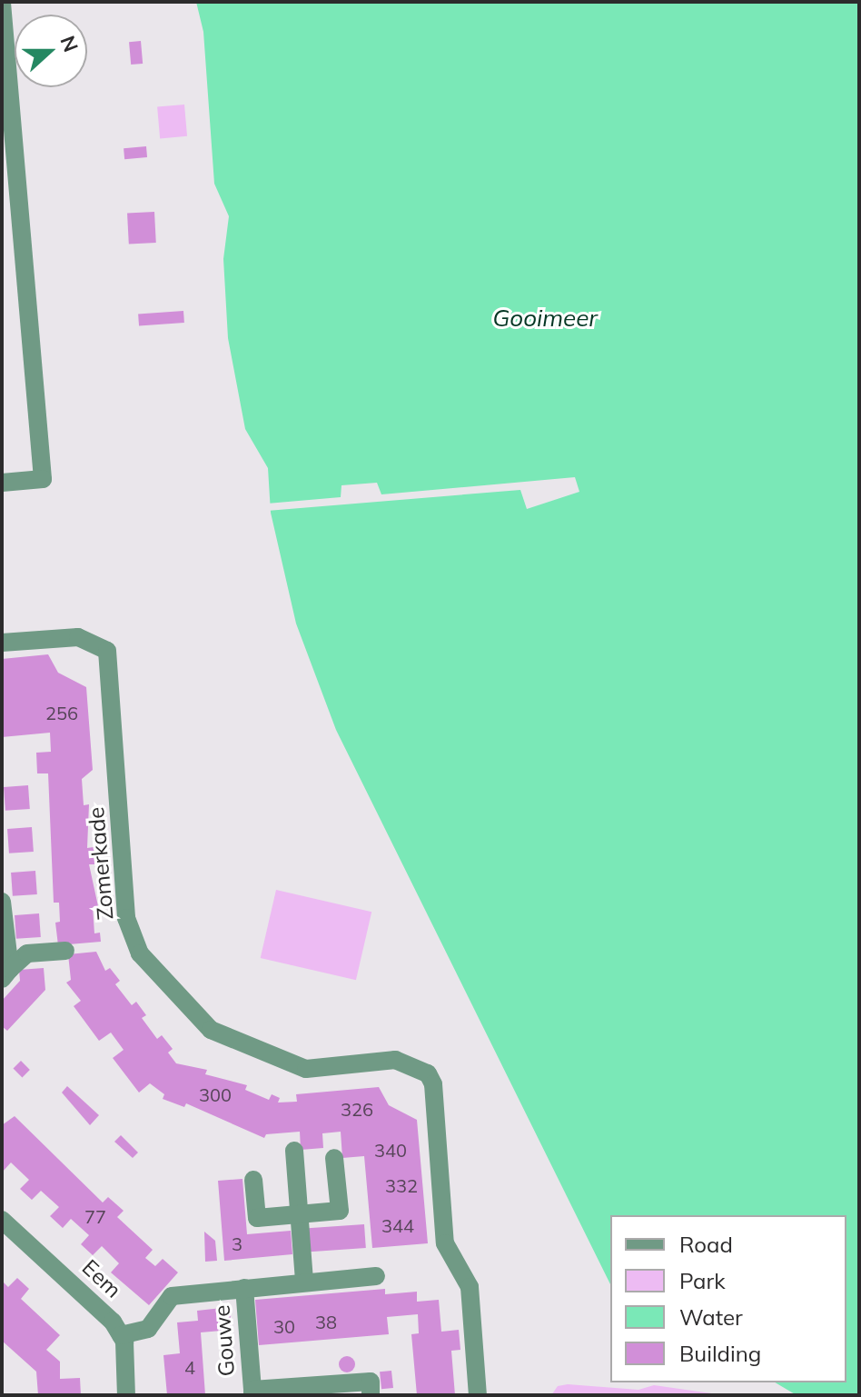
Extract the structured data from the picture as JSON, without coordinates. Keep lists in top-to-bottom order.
{
  "streets": {
    "street": ["Zomerkade", "Eem", "Gouwe"]
  },
  "crossings": [
    ["Eem", "Gouwe"]
  ],
  "water": ["Gooimeer"],
  "house_numbers": [
    "256",
    "300",
    "326",
    "340",
    "332",
    "77",
    "344",
    "3",
    "38",
    "30",
    "4"
  ],
  "legend": [
    "Road",
    "Park",
    "Water",
    "Building"
  ],
  "north": "right"
}
